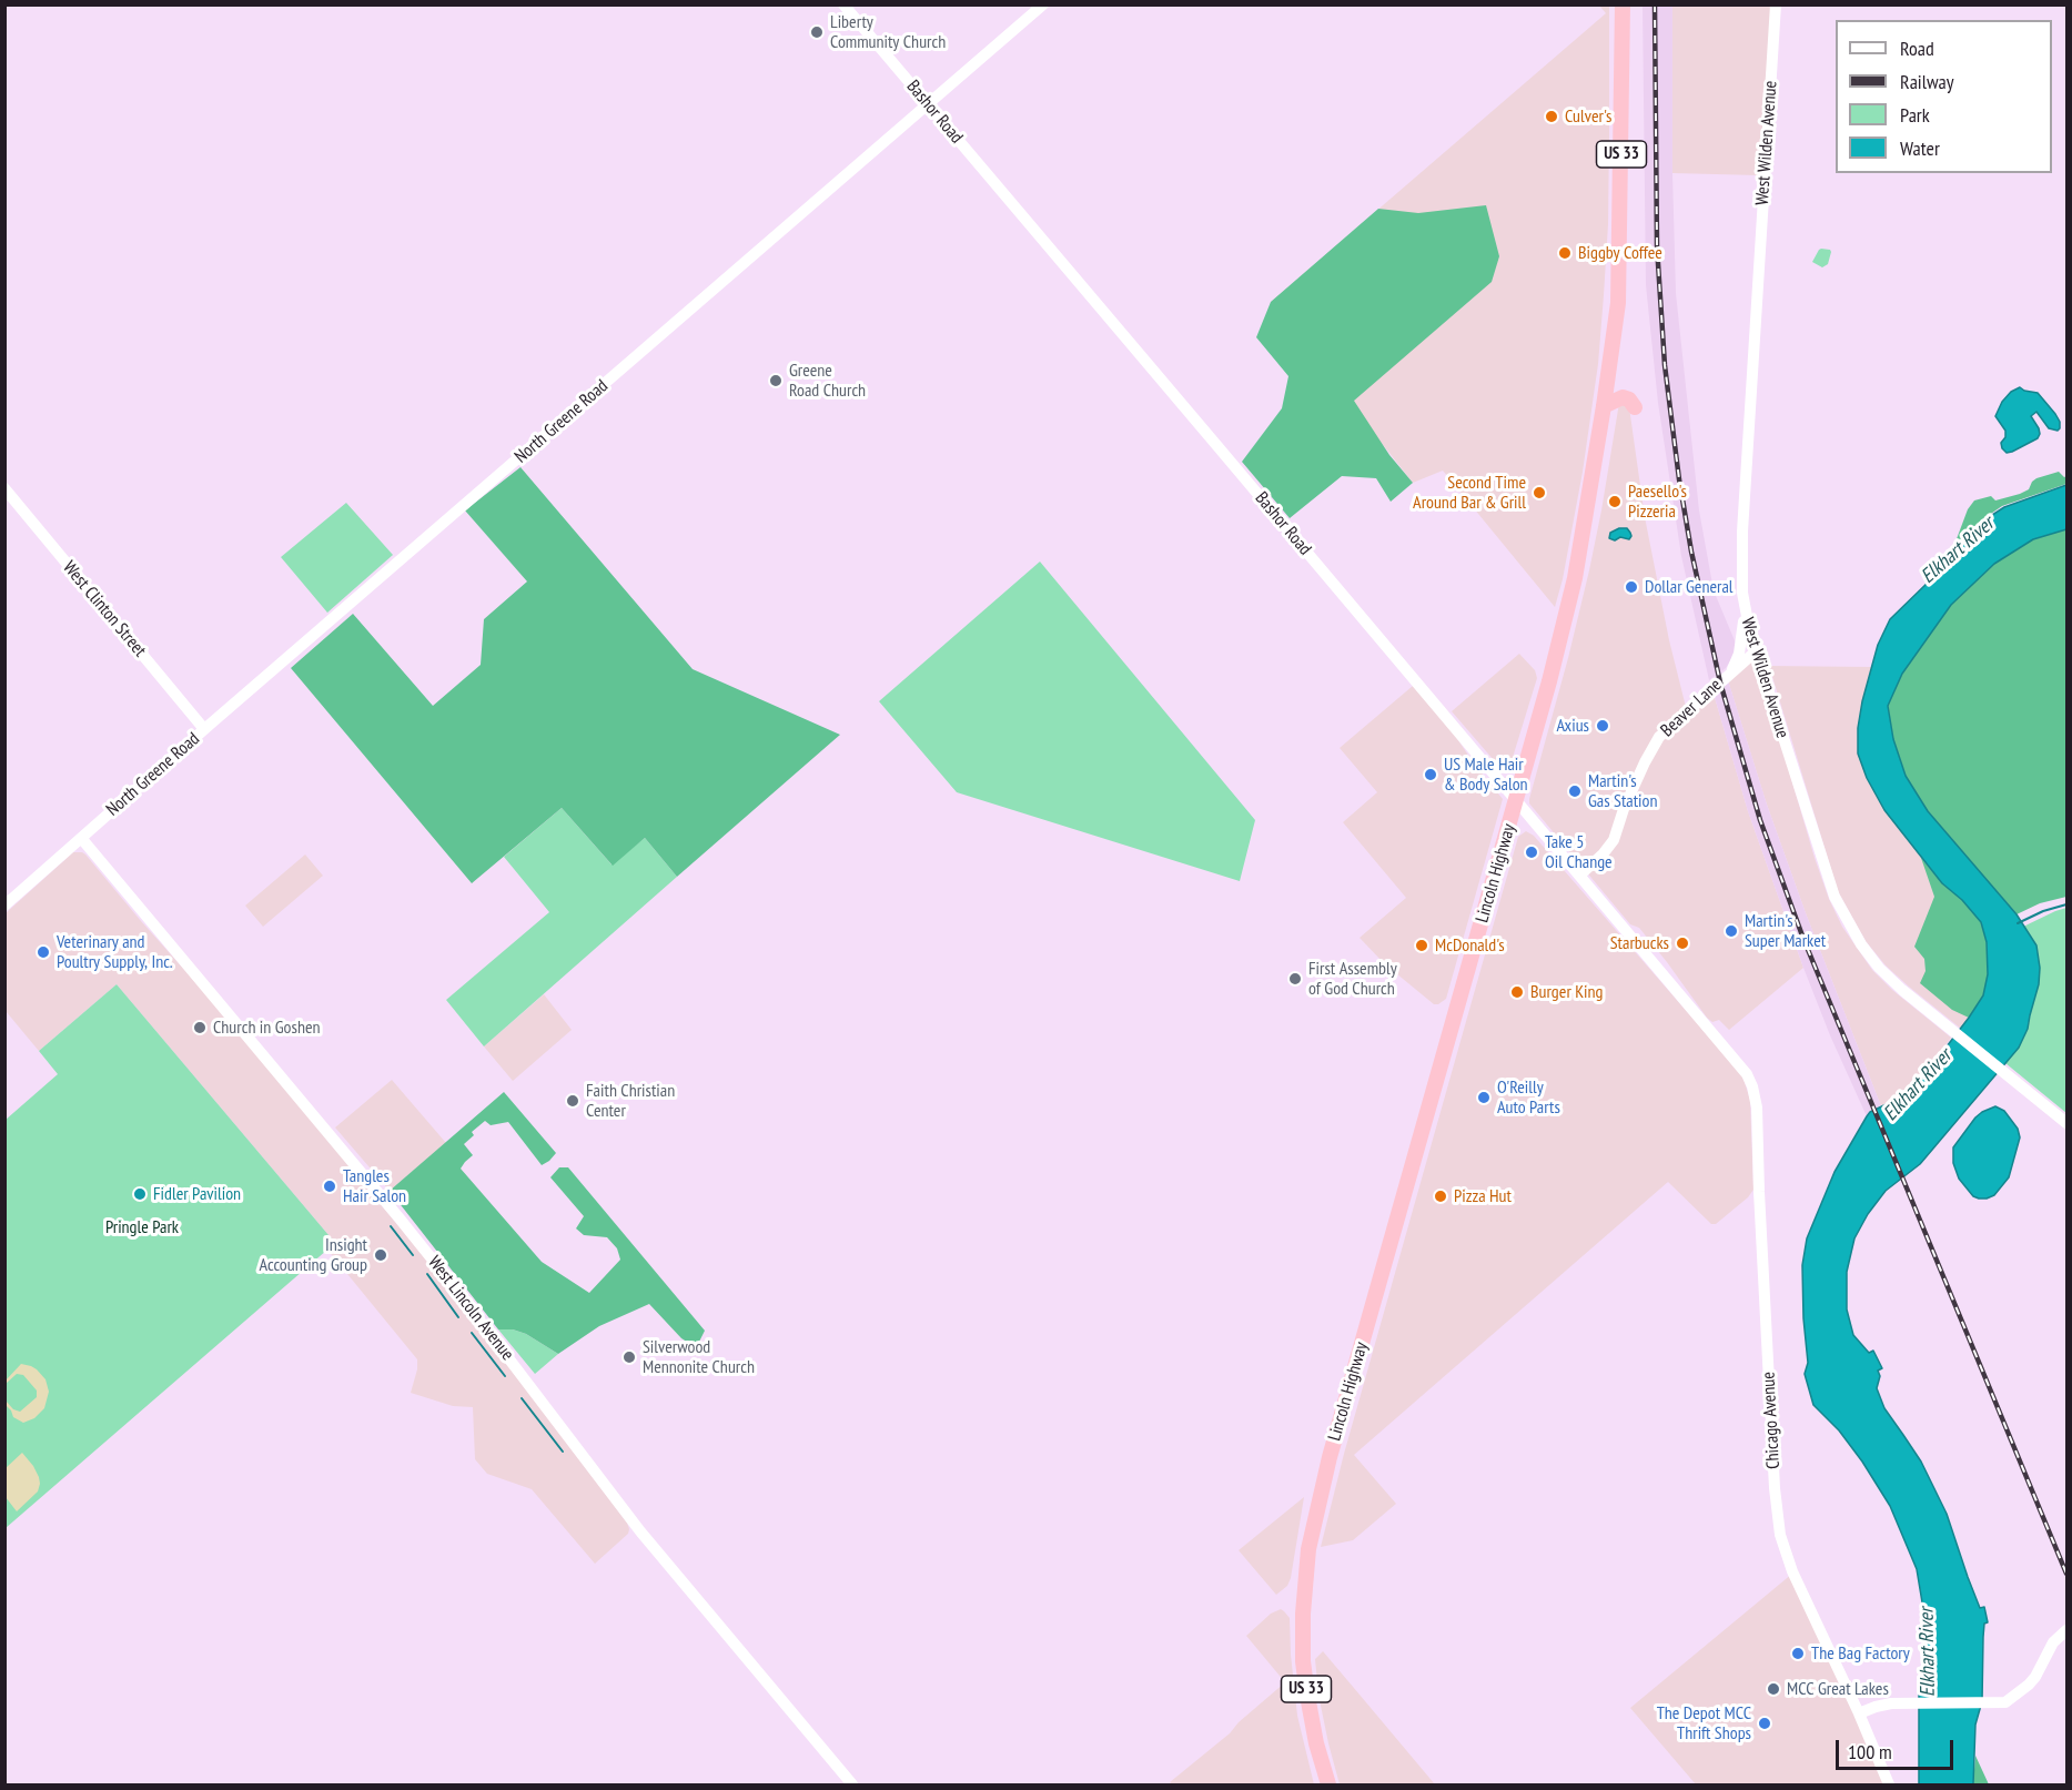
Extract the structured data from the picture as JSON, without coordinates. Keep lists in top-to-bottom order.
{
  "streets": {
    "highway": ["US 33", "Lincoln Highway"],
    "street": [
      "Bashor Road",
      "West Wilden Avenue",
      "North Greene Road",
      "West Clinton Street",
      "Beaver Lane",
      "West Lincoln Avenue",
      "Chicago Avenue"
    ]
  },
  "crossings": [
    ["Bashor Road", "North Greene Road"],
    ["Bashor Road", "Beaver Lane"],
    ["Bashor Road", "Lincoln Highway"],
    ["Bashor Road", "Chicago Avenue"],
    ["West Wilden Avenue", "Beaver Lane"],
    ["North Greene Road", "West Clinton Street"],
    ["North Greene Road", "West Lincoln Avenue"]
  ],
  "water": ["Elkhart River"],
  "parks": ["Pringle Park"],
  "places": [
    "Liberty Community Church",
    "Culver's",
    "Biggby Coffee",
    "Greene Road Church",
    "Second Time Around Bar & Grill",
    "Paesello's Pizzeria",
    "Dollar General",
    "Axius",
    "US Male Hair & Body Salon",
    "Martin's Gas Station",
    "Take 5 Oil Change",
    "Martin's Super Market",
    "Starbucks",
    "McDonald's",
    "Veterinary and Poultry Supply, Inc.",
    "First Assembly of God Church",
    "Burger King",
    "Church in Goshen",
    "O'Reilly Auto Parts",
    "Faith Christian Center",
    "Tangles Hair Salon",
    "Fidler Pavilion",
    "Pizza Hut",
    "Insight Accounting Group",
    "Silverwood Mennonite Church",
    "The Bag Factory",
    "MCC Great Lakes",
    "The Depot MCC Thrift Shops"
  ],
  "legend": [
    "Road",
    "Railway",
    "Park",
    "Water"
  ],
  "scale_bar": "100 m"
}
